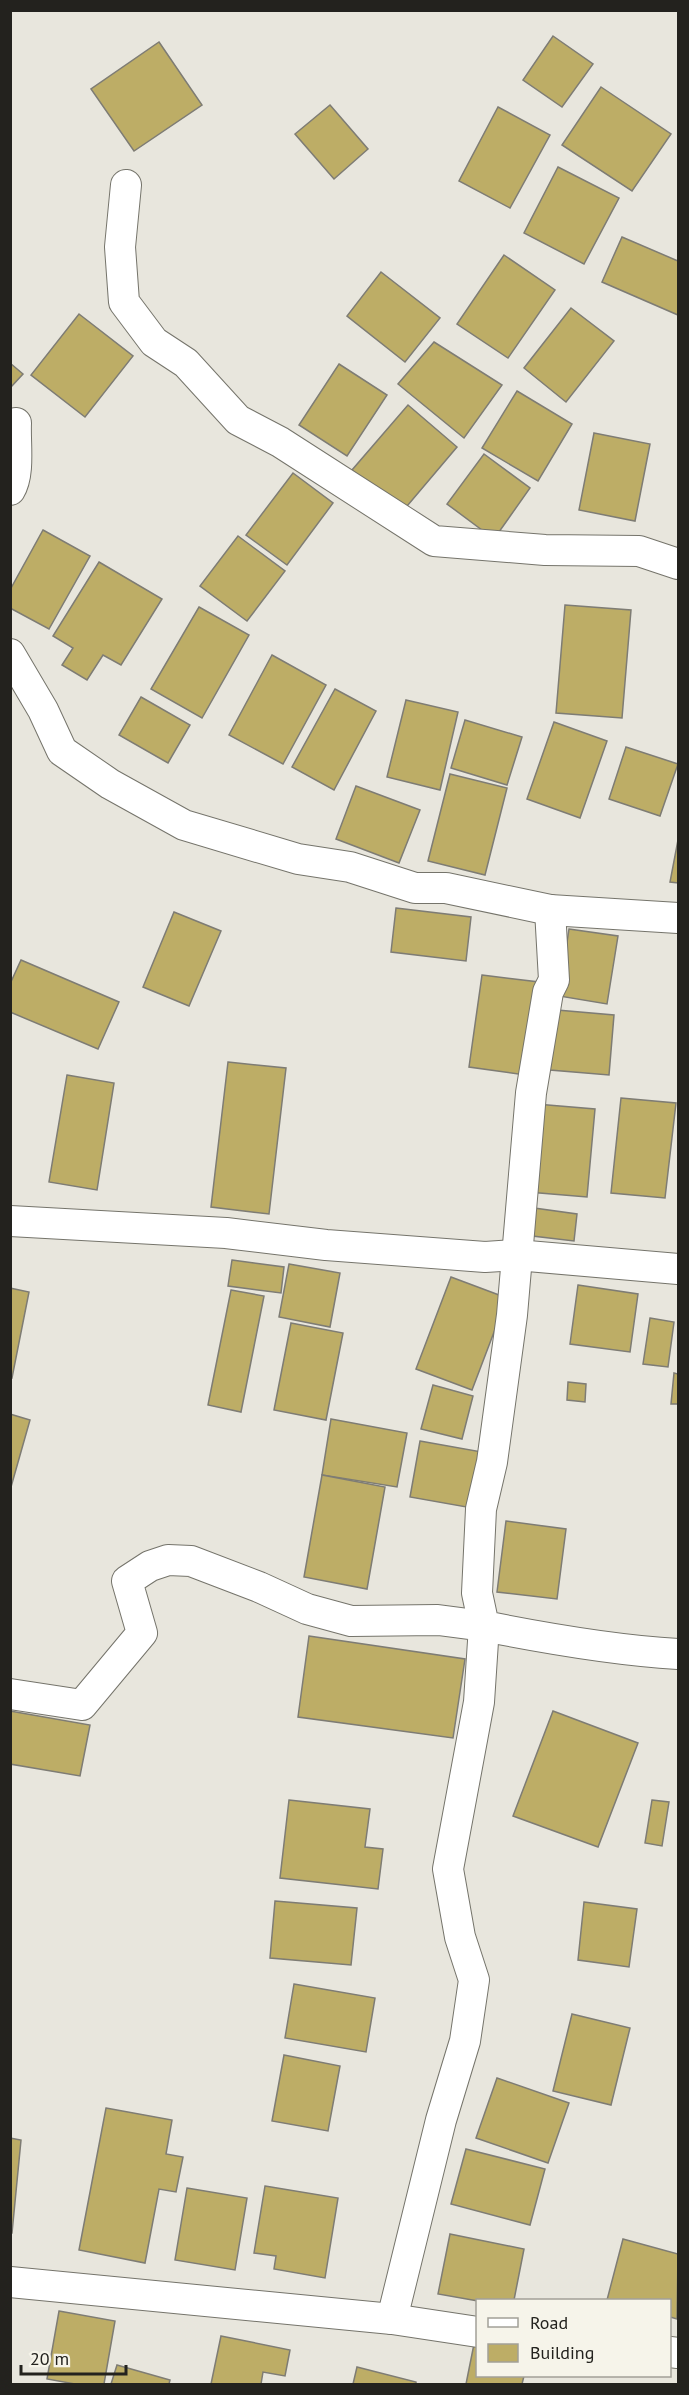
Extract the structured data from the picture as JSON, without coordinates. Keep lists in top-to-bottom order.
{
  "legend": ["Road", "Building"],
  "scale_bar": "20 m"
}
